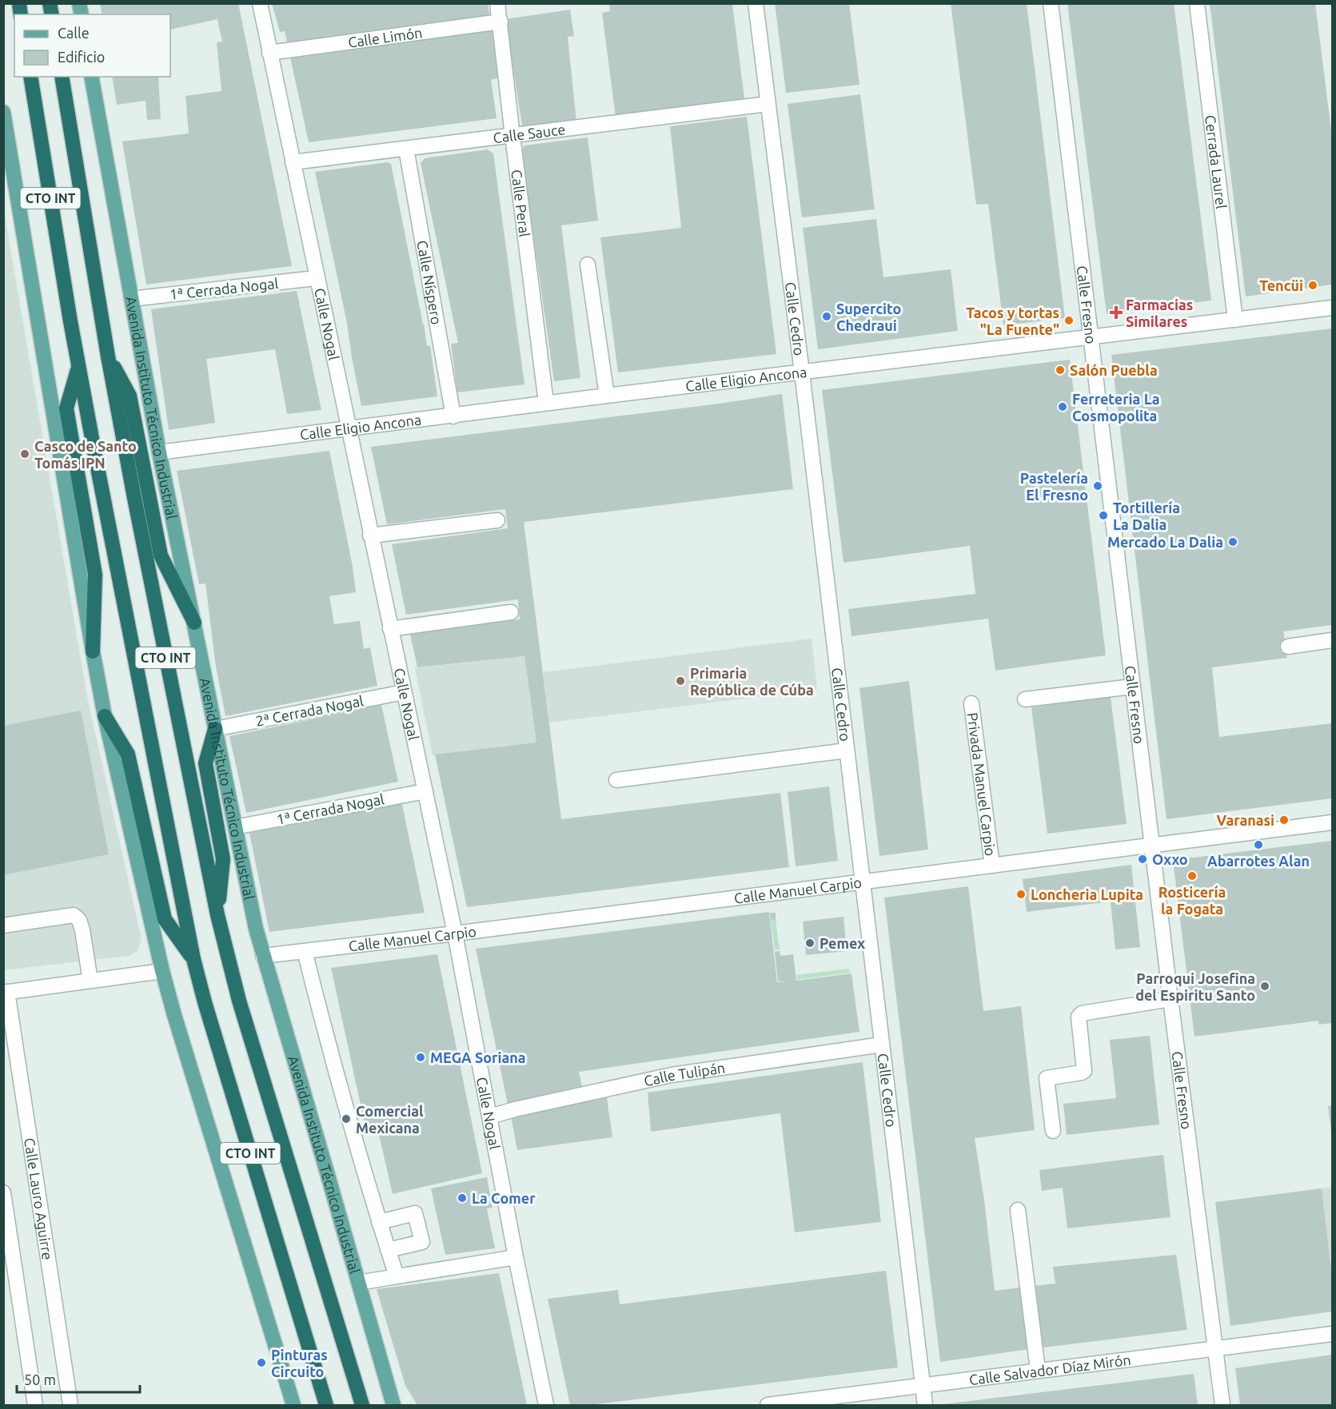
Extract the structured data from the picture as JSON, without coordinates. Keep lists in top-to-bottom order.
{
  "streets": {
    "highway": ["CTO INT"],
    "main road": ["Avenida Instituto Técnico Industrial"],
    "street": [
      "Calle Limón",
      "Calle Sauce",
      "Cerrada Laurel",
      "Calle Peral",
      "Calle Níspero",
      "1ª Cerrada Nogal",
      "Calle Fresno",
      "Calle Cedro",
      "Calle Nogal",
      "Calle Eligio Ancona",
      "2ª Cerrada Nogal",
      "Privada Manuel Carpio",
      "Calle Manuel Carpio",
      "Calle Tulipán",
      "Calle Lauro Aguirre",
      "Calle Salvador Díaz Mirón"
    ]
  },
  "crossings": [
    ["Calle Limón", "Calle Peral"],
    ["Calle Limón", "Calle Nogal"],
    ["Calle Sauce", "Calle Peral"],
    ["Calle Sauce", "Calle Níspero"],
    ["Calle Sauce", "Calle Cedro"],
    ["Calle Sauce", "Calle Nogal"],
    ["Cerrada Laurel", "Calle Eligio Ancona"],
    ["Calle Peral", "Calle Eligio Ancona"],
    ["Calle Níspero", "Calle Eligio Ancona"],
    ["1ª Cerrada Nogal", "Calle Nogal"],
    ["1ª Cerrada Nogal", "Avenida Instituto Técnico Industrial"],
    ["Calle Fresno", "Calle Eligio Ancona"],
    ["Calle Fresno", "Calle Manuel Carpio"],
    ["Calle Fresno", "Calle Salvador Díaz Mirón"],
    ["Calle Cedro", "Calle Eligio Ancona"],
    ["Calle Cedro", "Calle Manuel Carpio"],
    ["Calle Cedro", "Calle Tulipán"],
    ["Calle Cedro", "Calle Salvador Díaz Mirón"],
    ["Calle Nogal", "Calle Eligio Ancona"],
    ["Calle Nogal", "2ª Cerrada Nogal"],
    ["Calle Nogal", "Calle Manuel Carpio"],
    ["Calle Nogal", "Calle Tulipán"],
    ["Calle Eligio Ancona", "Avenida Instituto Técnico Industrial"],
    ["Avenida Instituto Técnico Industrial", "2ª Cerrada Nogal"],
    ["Avenida Instituto Técnico Industrial", "Calle Manuel Carpio"],
    ["Privada Manuel Carpio", "Calle Manuel Carpio"]
  ],
  "places": {
    "other": [
      "Tencüi",
      "Supercito Chedraui",
      "Tacos y tortas \"La Fuente\"",
      "Salón Puebla",
      "Ferreteria La Cosmopolita",
      "Casco de Santo Tomás IPN",
      "Pastelería El Fresno",
      "Tortillería La Dalia",
      "Mercado La Dalia",
      "Primaria República de Cúba",
      "Varanasi",
      "Abarrotes Alan",
      "Oxxo",
      "Rosticería la Fogata",
      "Loncheria Lupita",
      "Pemex",
      "Parroqui Josefina del Espiritu Santo",
      "MEGA Soriana",
      "Comercial Mexicana",
      "La Comer",
      "Pinturas Circuito"
    ],
    "health": ["Farmacias Similares"]
  },
  "legend": ["Calle", "Edificio"],
  "scale_bar": "50 m"
}
